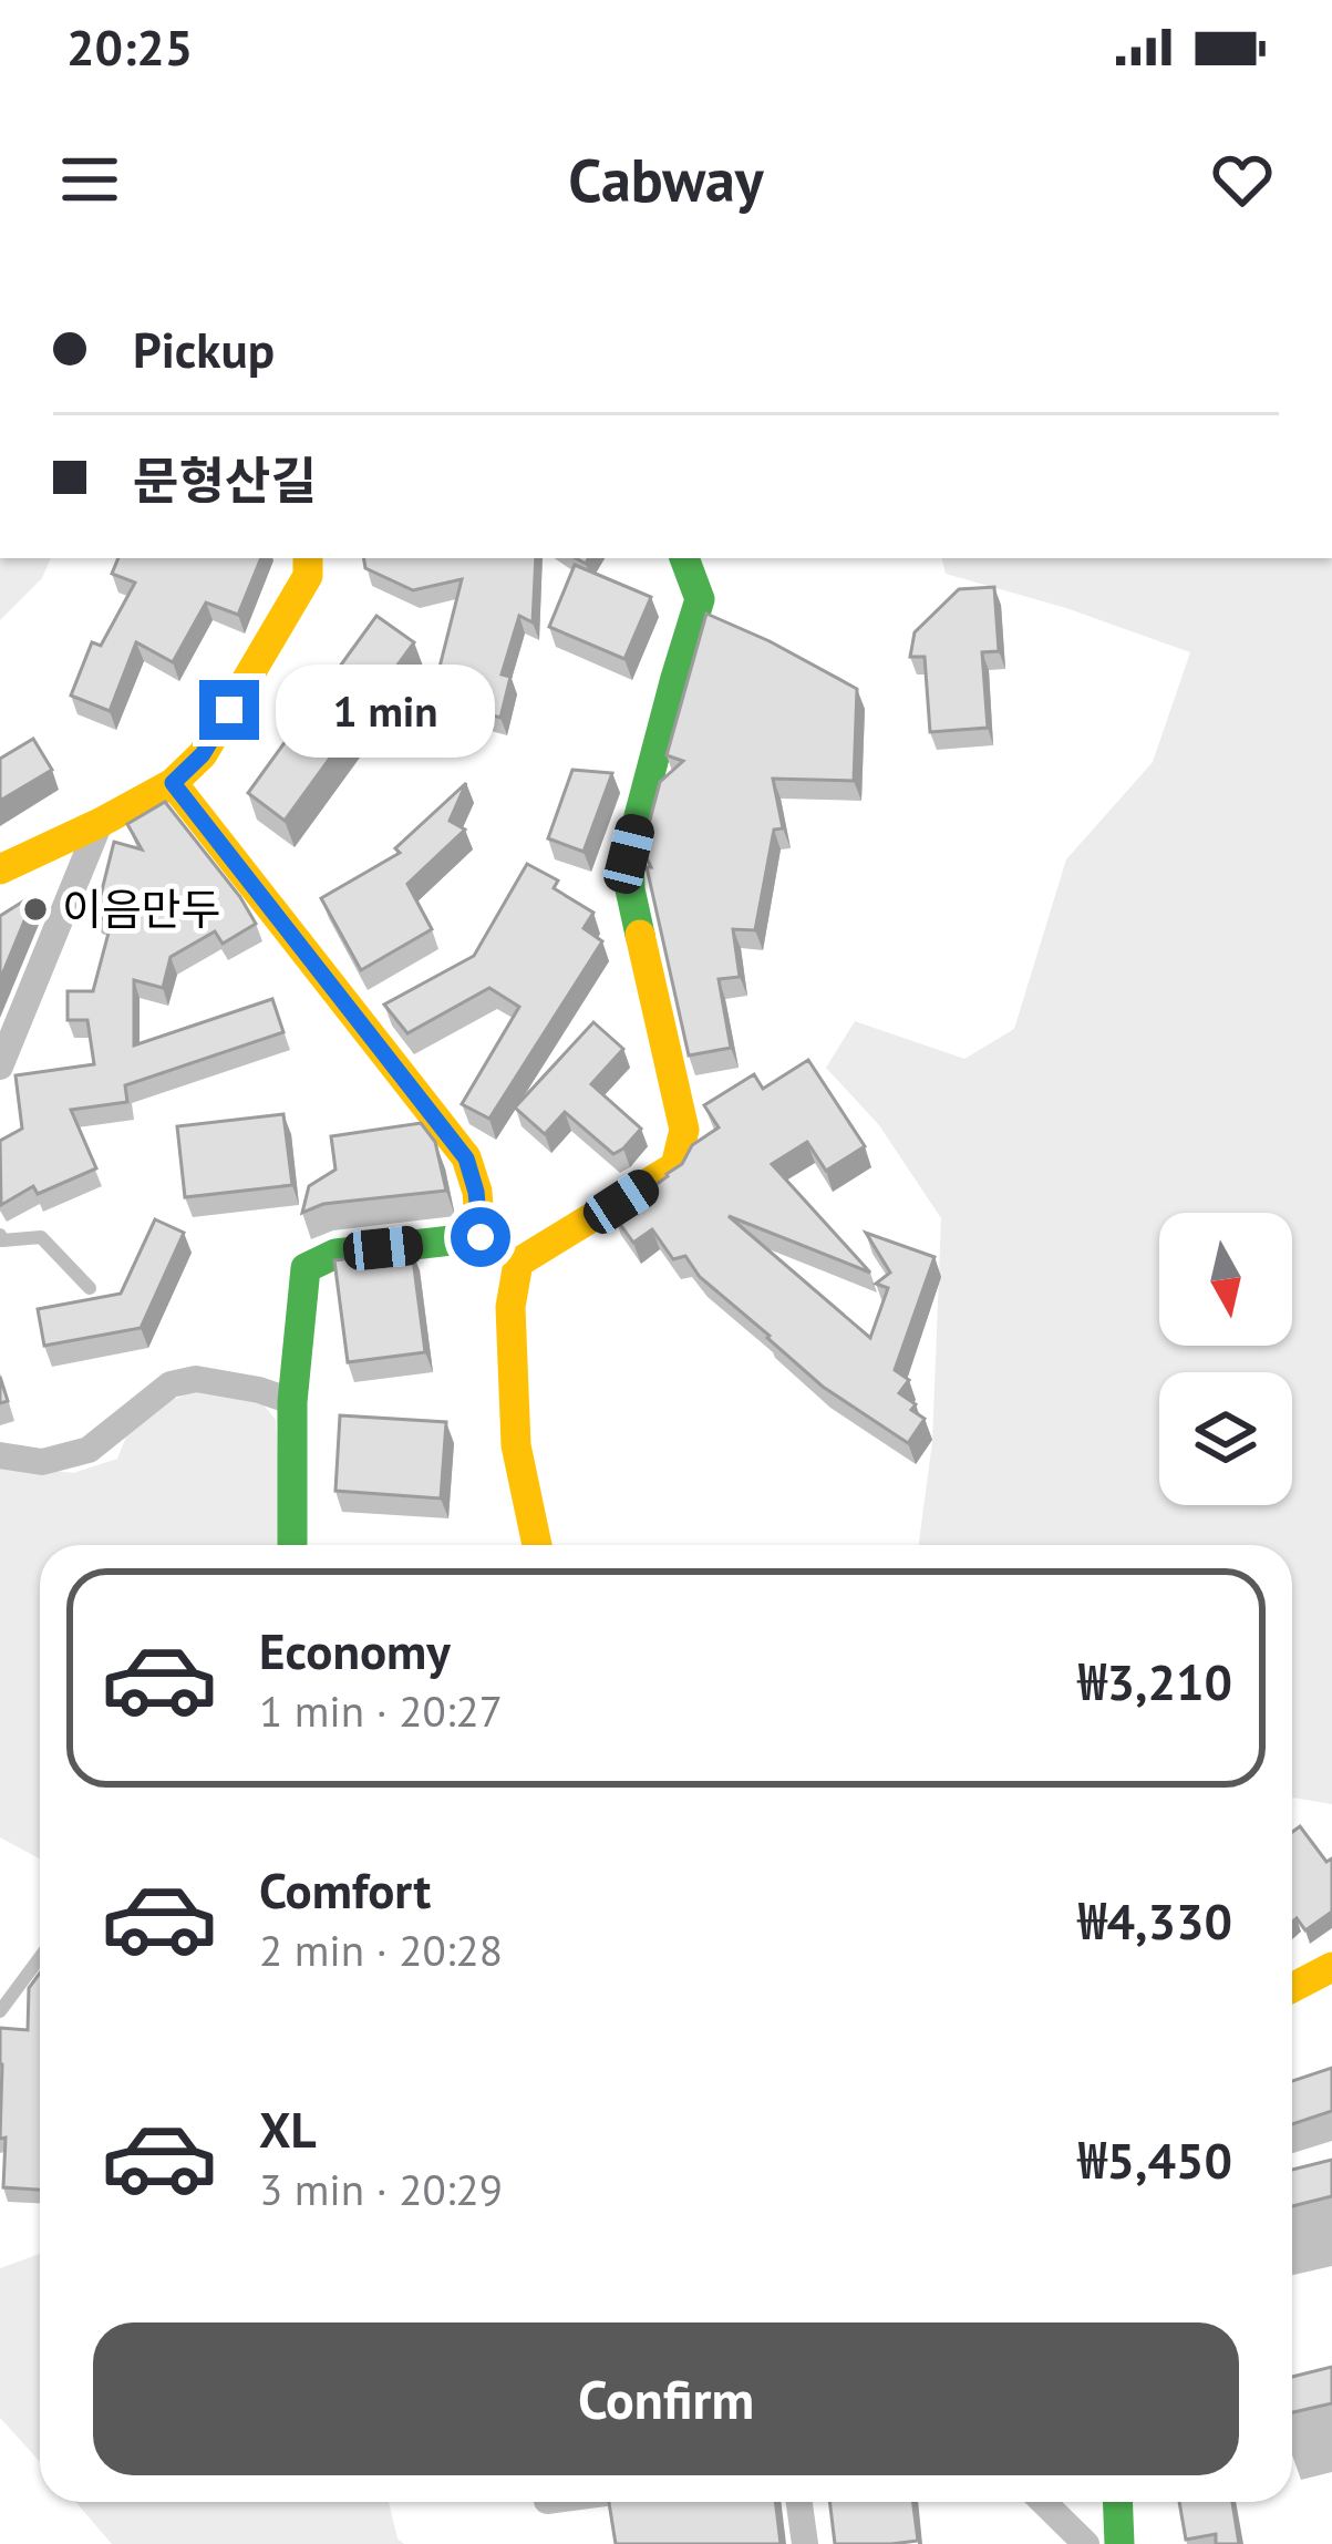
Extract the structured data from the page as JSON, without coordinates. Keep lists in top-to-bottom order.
{
  "places": ["이음만두"],
  "north": "bottom",
  "page": {
    "status": "20:25",
    "header": "Cabway",
    "banner": ["Pickup", "문형산길"],
    "bubble": "1 min",
    "list": [
      {
        "name": "Economy",
        "note": "1 min · 20:27",
        "value": "₩3,210"
      },
      {
        "name": "Comfort",
        "note": "2 min · 20:28",
        "value": "₩4,330"
      },
      {
        "name": "XL",
        "note": "3 min · 20:29",
        "value": "₩5,450"
      }
    ],
    "buttons": "Confirm"
  }
}
